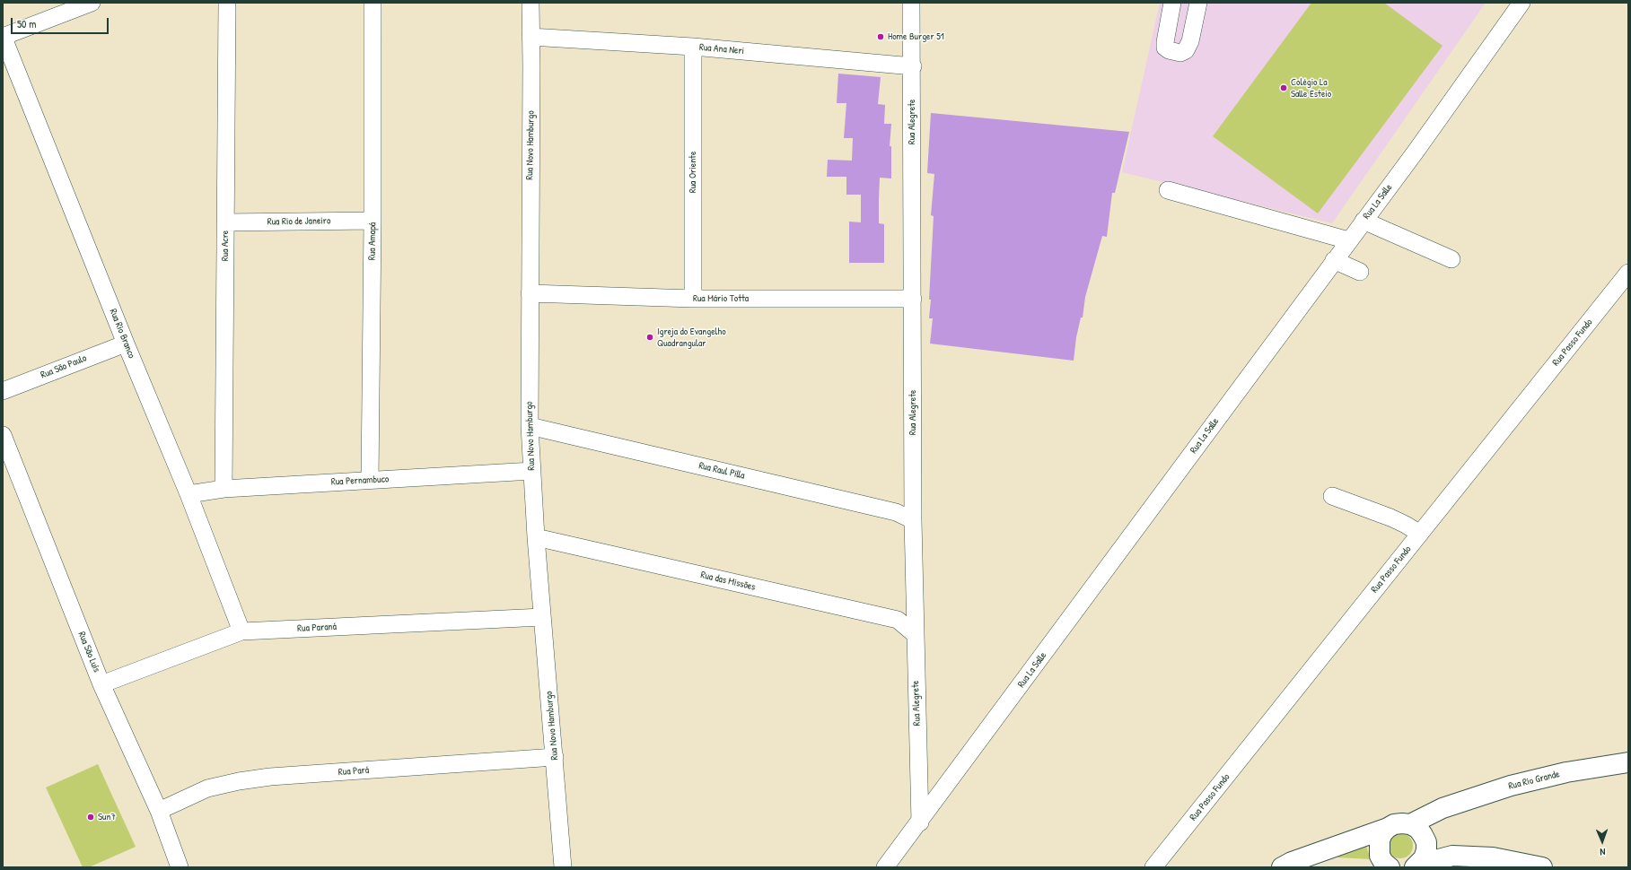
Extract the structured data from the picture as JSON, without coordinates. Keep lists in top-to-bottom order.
{
  "streets": {
    "main road": ["Rua Rio Grande"],
    "street": [
      "Rua Ana Neri",
      "Rua Alegrete",
      "Rua Novo Hamburgo",
      "Rua Oriente",
      "Rua La Salle",
      "Rua Rio de Janeiro",
      "Rua Amapá",
      "Rua Acre",
      "Rua Mário Totta",
      "Rua Rio Branco",
      "Rua Passo Fundo",
      "Rua São Paulo",
      "Rua Raul Pilla",
      "Rua Pernambuco",
      "Rua das Missões",
      "Rua Paraná",
      "Rua São Luís",
      "Rua Pará"
    ]
  },
  "crossings": [
    ["Rua Ana Neri", "Rua Alegrete"],
    ["Rua Ana Neri", "Rua Novo Hamburgo"],
    ["Rua Ana Neri", "Rua Oriente"],
    ["Rua Alegrete", "Rua La Salle"],
    ["Rua Alegrete", "Rua Mário Totta"],
    ["Rua Alegrete", "Rua Raul Pilla"],
    ["Rua Alegrete", "Rua das Missões"],
    ["Rua Novo Hamburgo", "Rua Mário Totta"],
    ["Rua Novo Hamburgo", "Rua Raul Pilla"],
    ["Rua Novo Hamburgo", "Rua Pernambuco"],
    ["Rua Novo Hamburgo", "Rua das Missões"],
    ["Rua Novo Hamburgo", "Rua Paraná"],
    ["Rua Novo Hamburgo", "Rua Pará"],
    ["Rua Oriente", "Rua Mário Totta"],
    ["Rua Rio de Janeiro", "Rua Amapá"],
    ["Rua Rio de Janeiro", "Rua Acre"],
    ["Rua Amapá", "Rua Pernambuco"],
    ["Rua Acre", "Rua Pernambuco"],
    ["Rua Rio Branco", "Rua São Paulo"],
    ["Rua Rio Branco", "Rua Pernambuco"],
    ["Rua Rio Branco", "Rua Paraná"],
    ["Rua Paraná", "Rua São Luís"],
    ["Rua São Luís", "Rua Pará"]
  ],
  "places": [
    "Home Burger 51",
    "Colégio La Salle Esteio",
    "Igreja do Evangelho Quadrangular",
    "Sun7"
  ],
  "scale_bar": "50 m",
  "north": "bottom"
}
